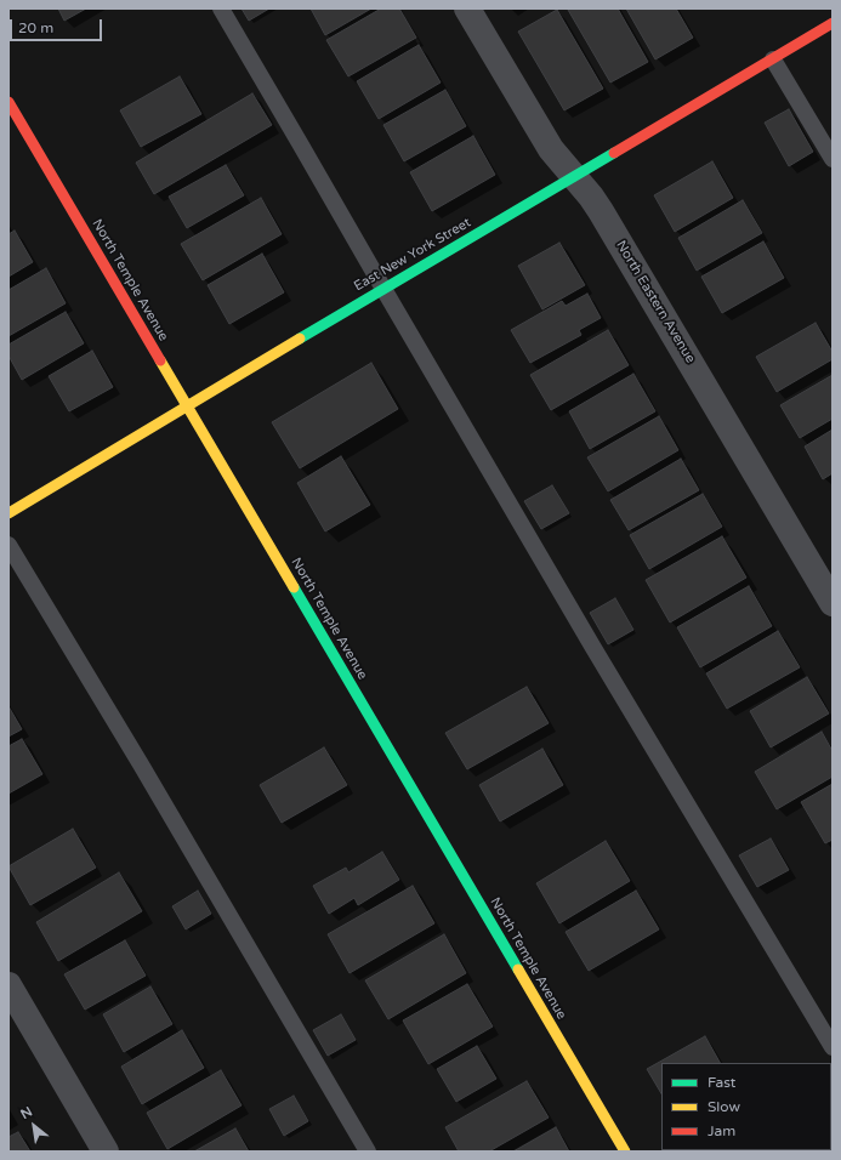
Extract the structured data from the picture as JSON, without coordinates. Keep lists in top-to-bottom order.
{
  "streets": {
    "street": ["East New York Street", "North Temple Avenue", "North Eastern Avenue"]
  },
  "crossings": [
    ["East New York Street", "North Temple Avenue"],
    ["East New York Street", "North Eastern Avenue"]
  ],
  "legend": ["Fast", "Slow", "Jam"],
  "scale_bar": "20 m",
  "north": "top left"
}
